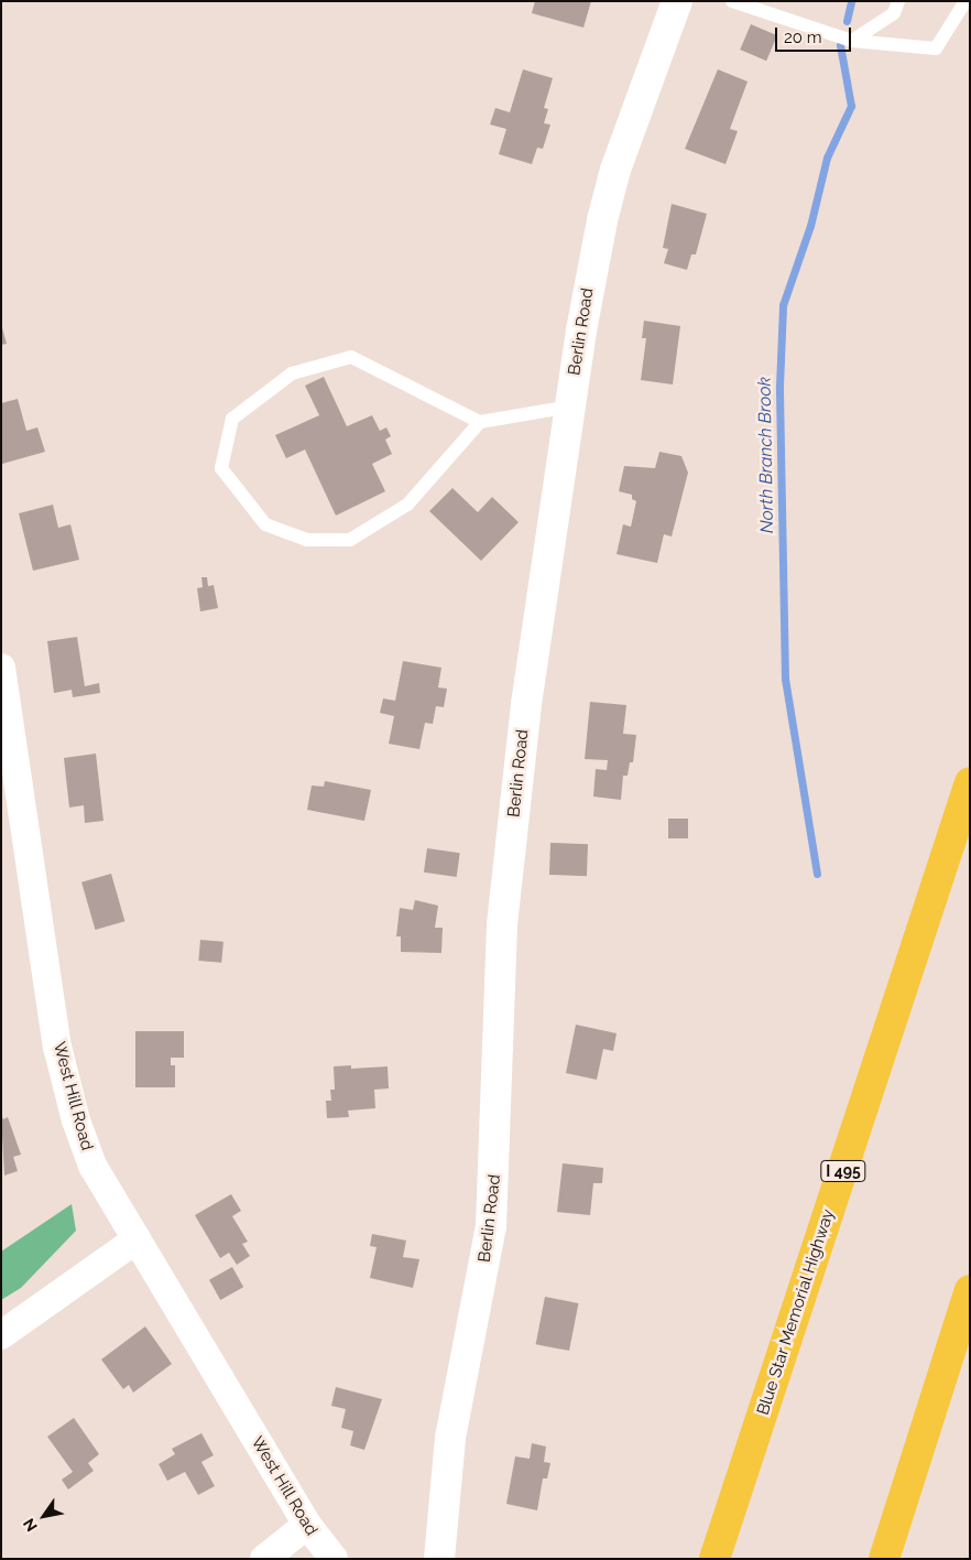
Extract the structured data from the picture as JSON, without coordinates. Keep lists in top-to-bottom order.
{
  "streets": {
    "highway": ["I 495", "Blue Star Memorial Highway"],
    "street": ["Berlin Road", "West Hill Road"]
  },
  "water": ["North Branch Brook"],
  "scale_bar": "20 m",
  "north": "bottom left"
}
